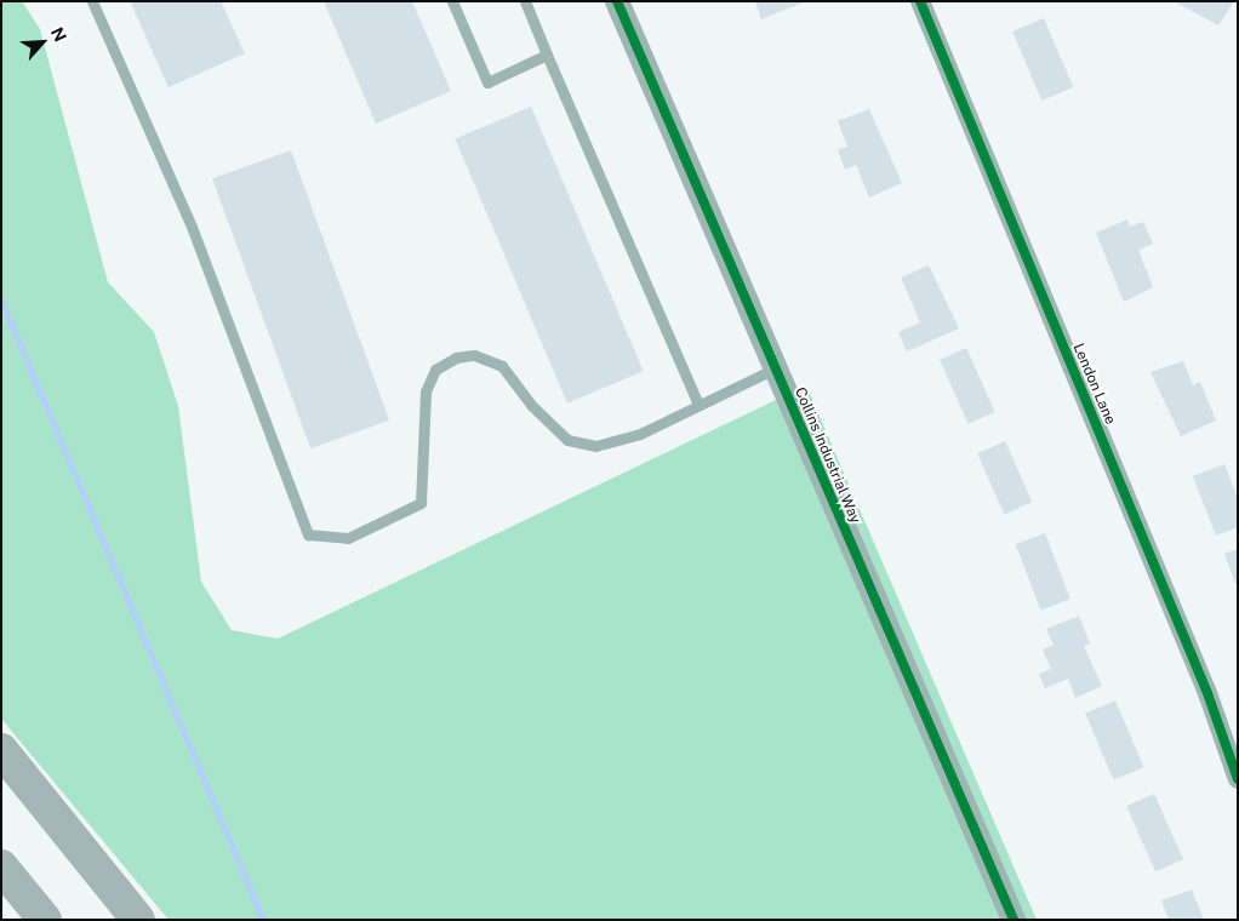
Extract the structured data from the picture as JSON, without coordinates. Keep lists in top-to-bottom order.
{
  "streets": {
    "street": ["Lendon Lane", "Collins Industrial Way"]
  },
  "north": "top right"
}
